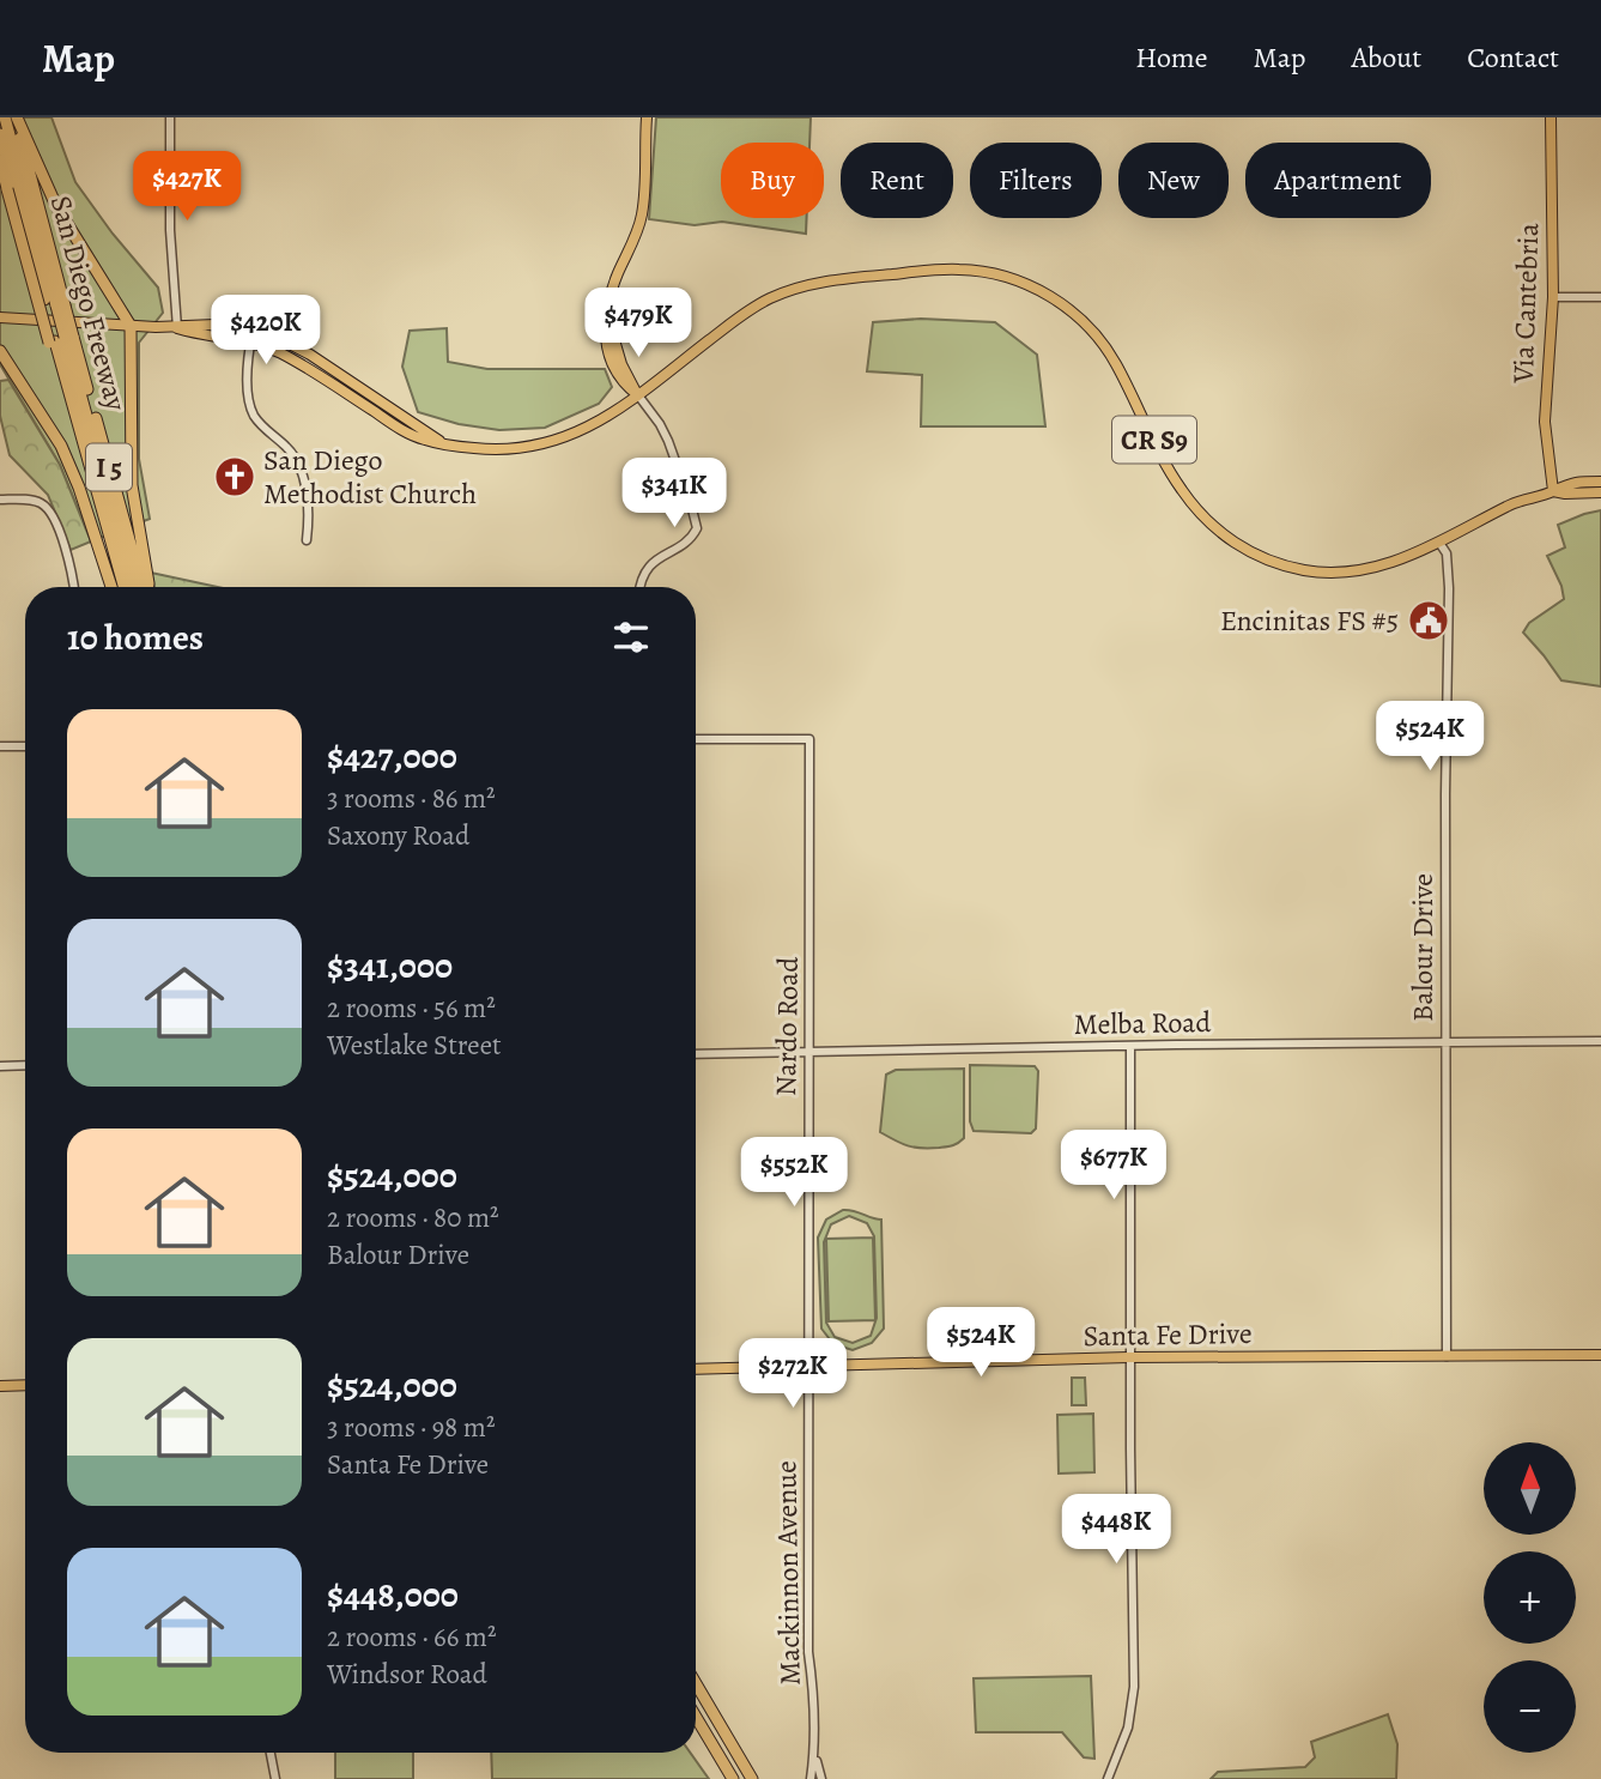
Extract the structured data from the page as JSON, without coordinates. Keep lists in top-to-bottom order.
{
  "streets": {
    "highway": ["San Diego Freeway", "I 5"],
    "main road": ["Via Cantebria", "CR S9", "Santa Fe Drive"],
    "street": [
      "Balour Drive",
      "Melba Road",
      "Nardo Road",
      "Mackinnon Avenue"
    ]
  },
  "crossings": [
    ["Via Cantebria", "CR S9"],
    ["CR S9", "Balour Drive"],
    ["Balour Drive", "Melba Road"],
    ["Balour Drive", "Santa Fe Drive"],
    ["Melba Road", "Nardo Road"],
    ["Nardo Road", "Santa Fe Drive"],
    ["Nardo Road", "Mackinnon Avenue"],
    ["Santa Fe Drive", "Mackinnon Avenue"]
  ],
  "places": {
    "church": ["San Diego Methodist Church"],
    "public building": ["Encinitas FS #5"]
  },
  "north": "top",
  "page": {
    "header": "Map",
    "nav": [
      "Home",
      "Map",
      "About",
      "Contact"
    ],
    "chip": [
      "Buy",
      "Rent",
      "Filters",
      "New",
      "Apartment"
    ],
    "price": [
      "$427K",
      "$479K",
      "$420K",
      "$341K",
      "$524K",
      "$677K",
      "$552K",
      "$524K",
      "$272K",
      "$448K"
    ],
    "heading": "10 homes",
    "list": [
      {
        "name": "$427,000",
        "note": "3 rooms · 86 m² · Saxony Road"
      },
      {
        "name": "$341,000",
        "note": "2 rooms · 56 m² · Westlake Street"
      },
      {
        "name": "$524,000",
        "note": "2 rooms · 80 m² · Balour Drive"
      },
      {
        "name": "$524,000",
        "note": "3 rooms · 98 m² · Santa Fe Drive"
      },
      {
        "name": "$448,000",
        "note": "2 rooms · 66 m² · Windsor Road"
      }
    ],
    "map_buttons": ["+", "−"]
  }
}
